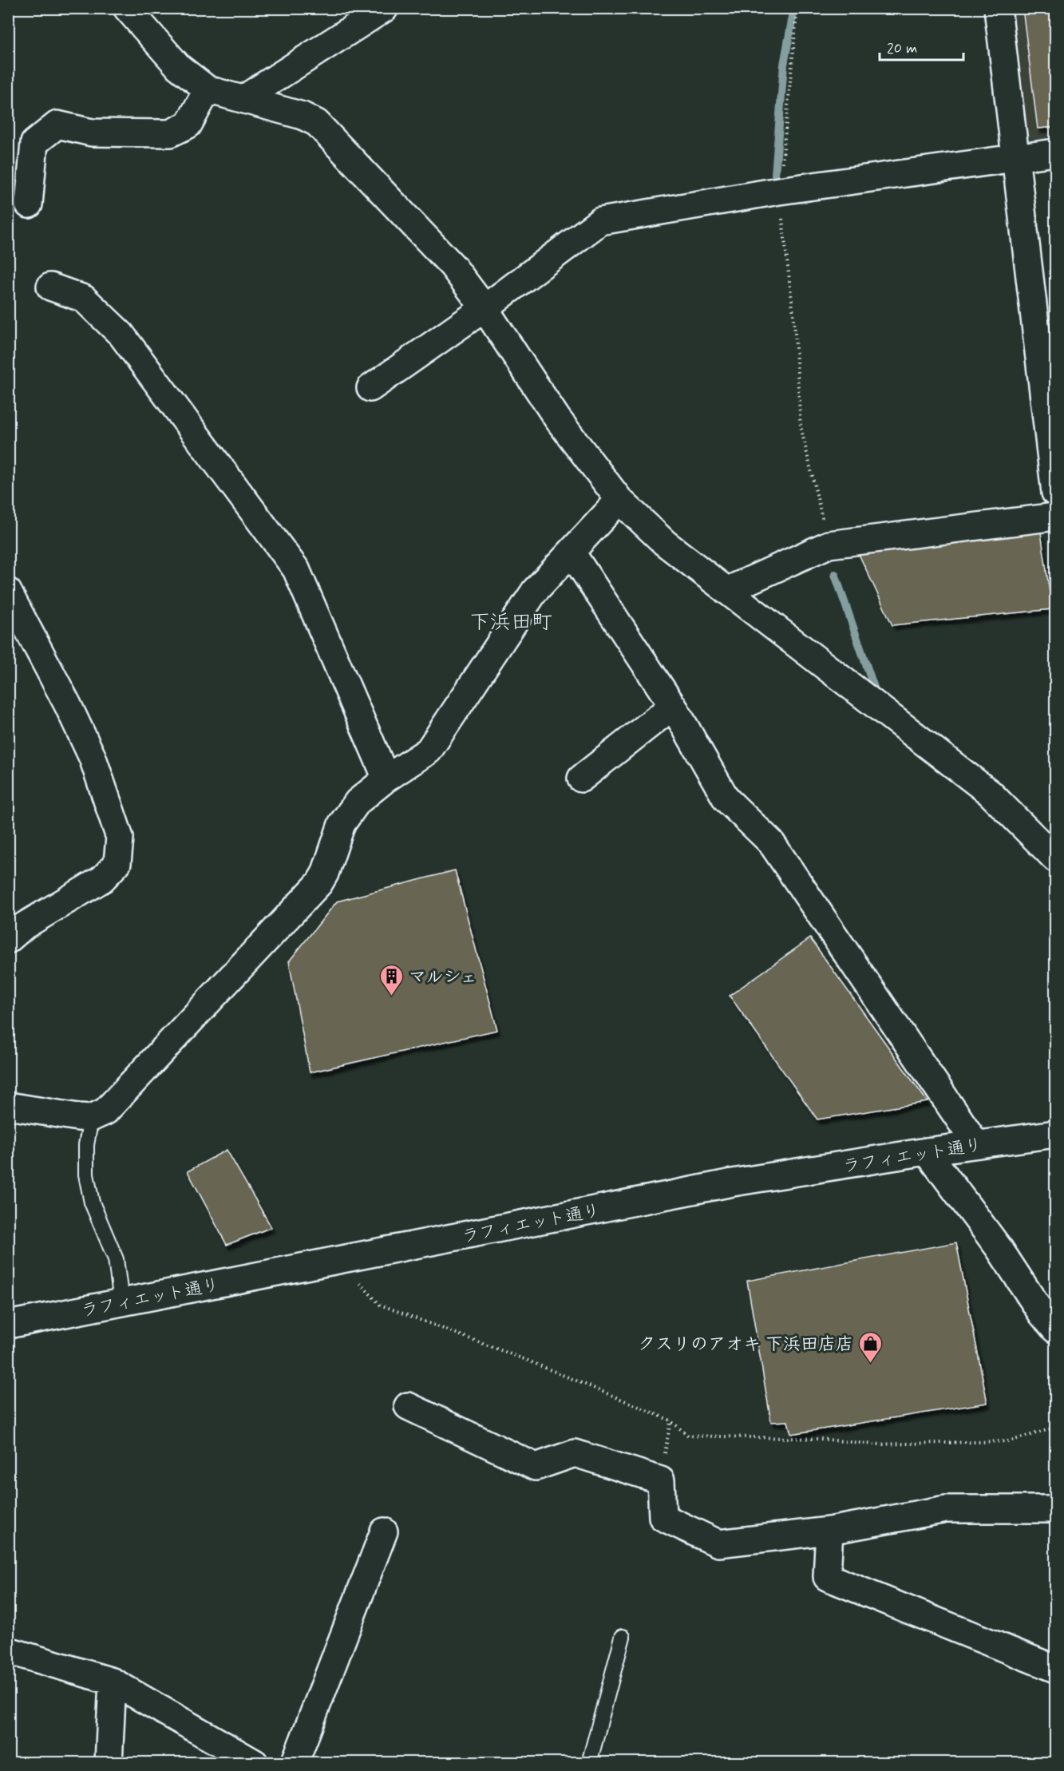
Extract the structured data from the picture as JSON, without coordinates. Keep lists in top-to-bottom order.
{
  "streets": {
    "street": ["ラフィエット通り"]
  },
  "districts": ["下浜田町"],
  "places": {
    "building": ["マルシェ"],
    "shop": ["クスリのアオキ 下浜田店店"]
  },
  "scale_bar": "20 m"
}
